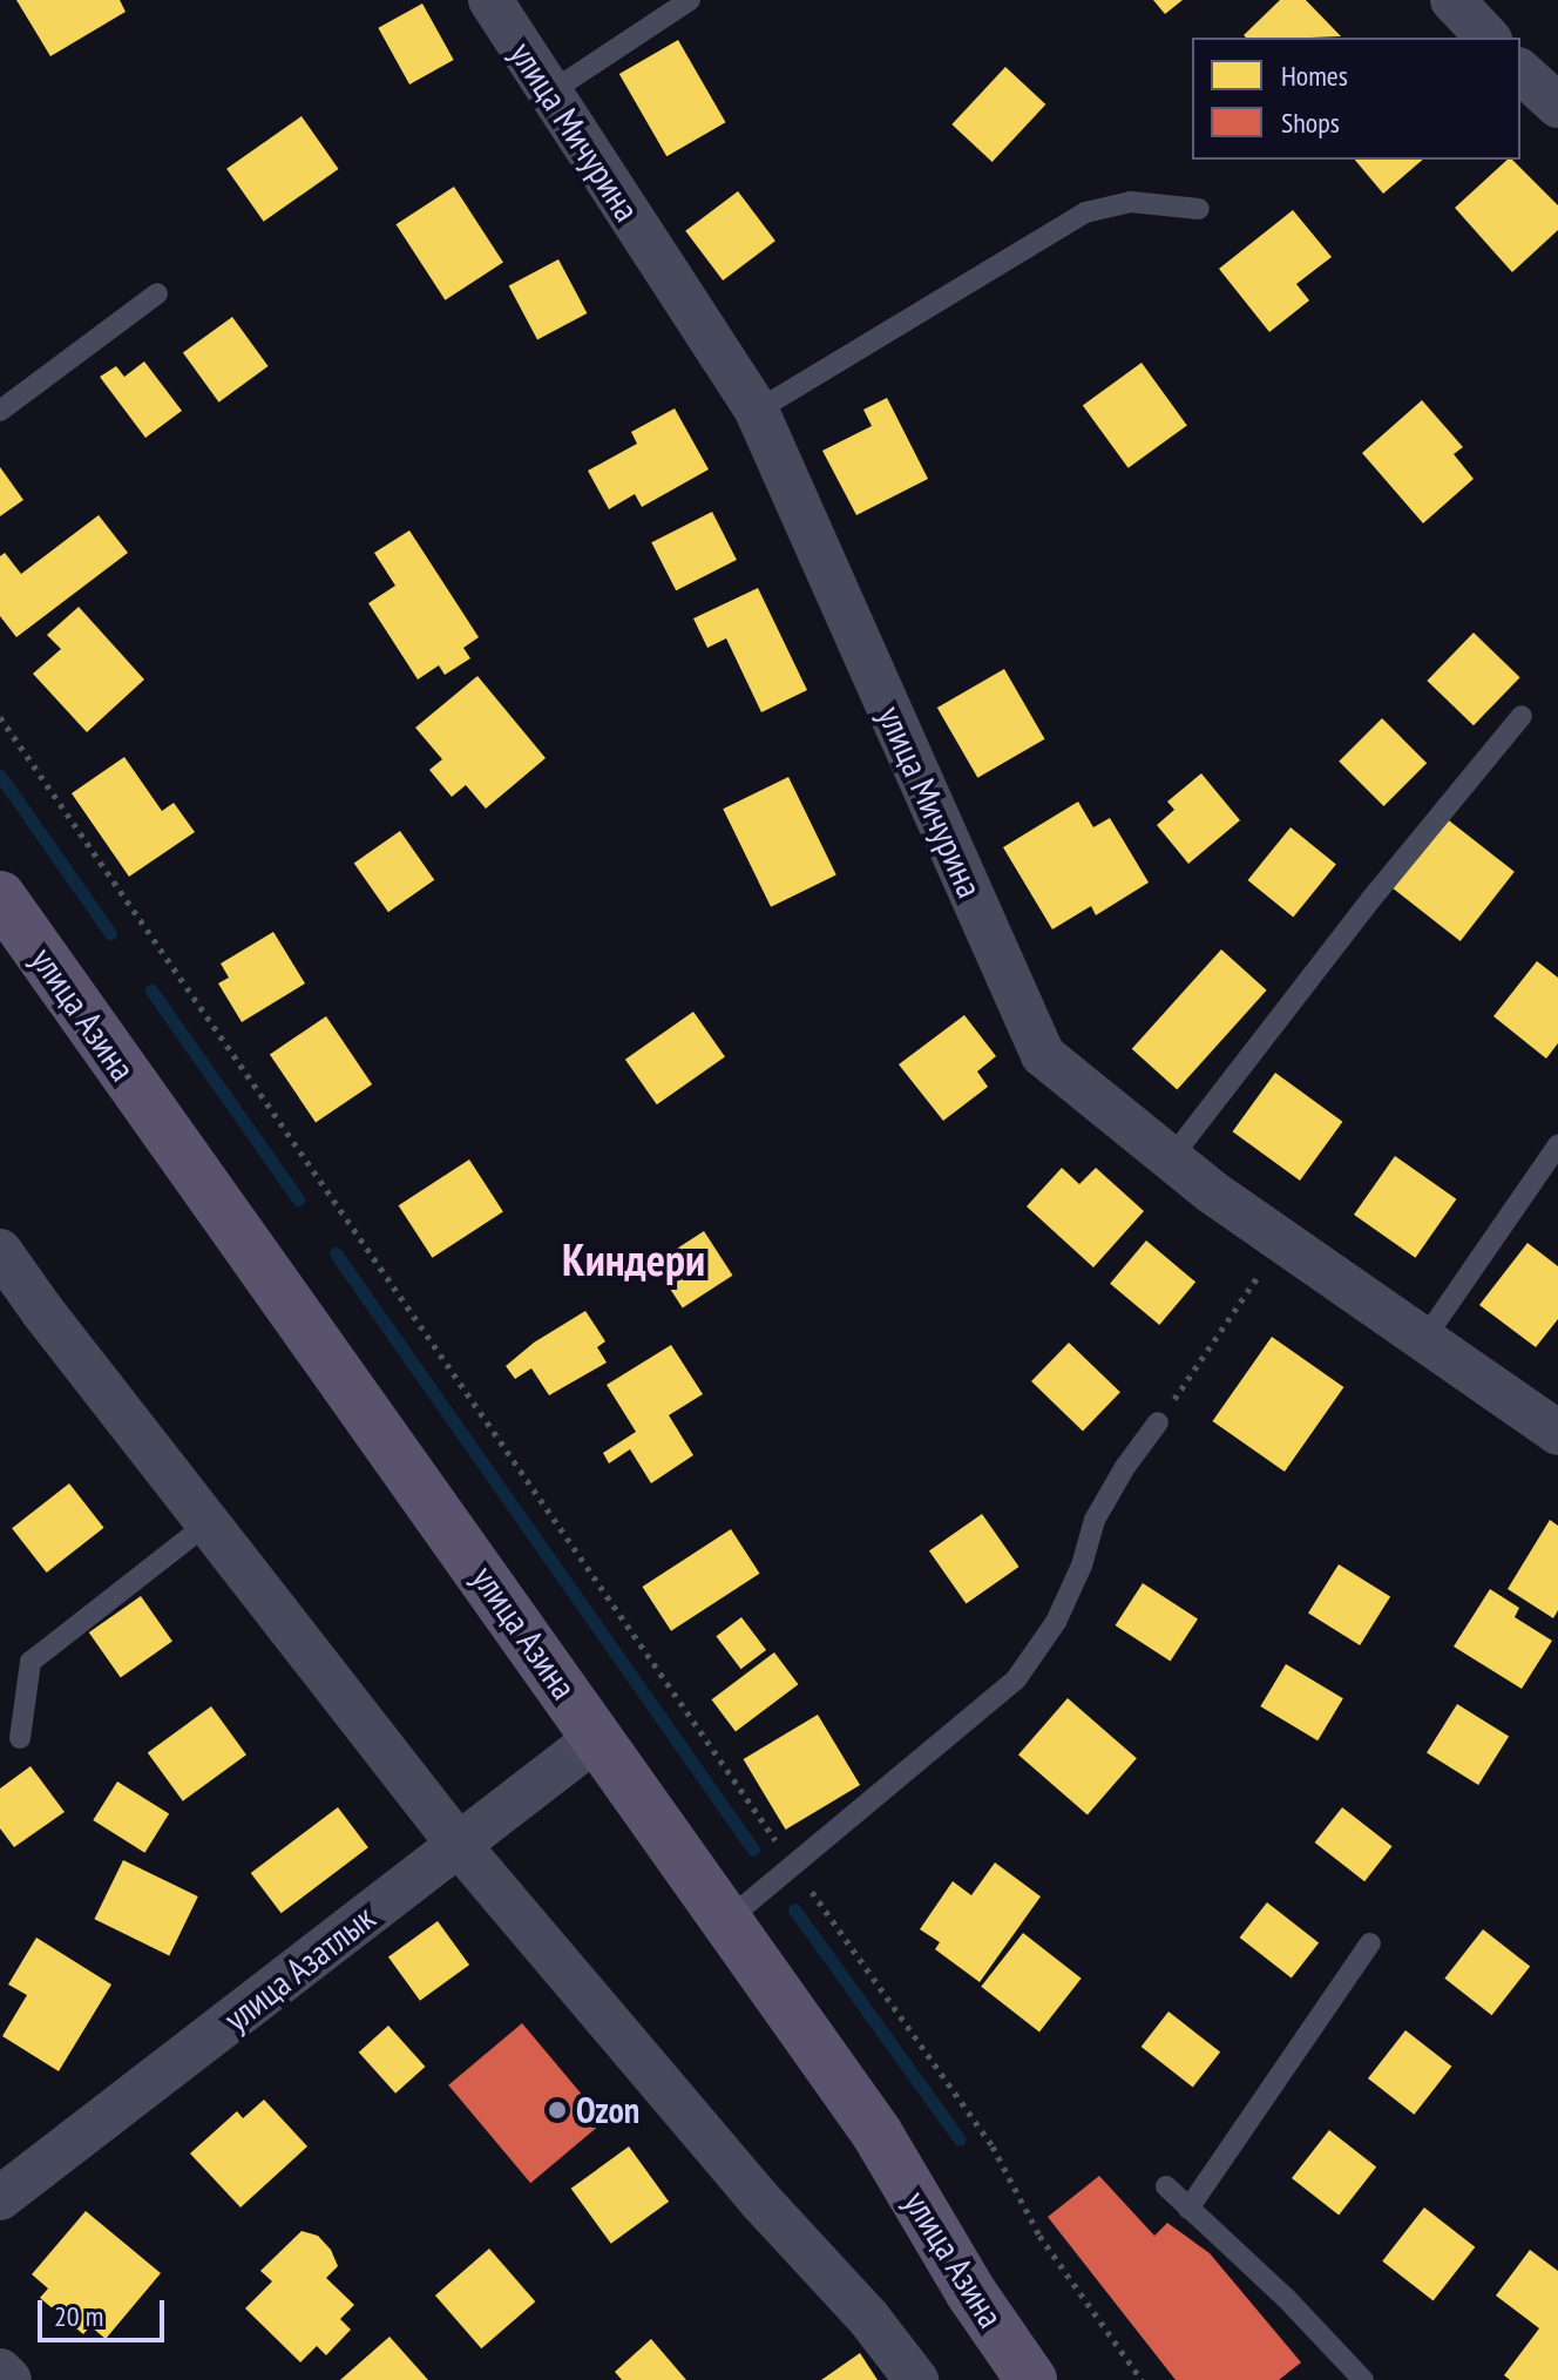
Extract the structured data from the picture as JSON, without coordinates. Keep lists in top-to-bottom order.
{
  "streets": {
    "main road": ["улица Азина"],
    "street": ["улица Мичурина", "улица Азатлык"]
  },
  "crossings": [
    ["улица Азина", "улица Азатлык"]
  ],
  "districts": ["Киндери"],
  "places": ["Ozon"],
  "legend": ["Homes", "Shops"],
  "scale_bar": "20 m"
}
